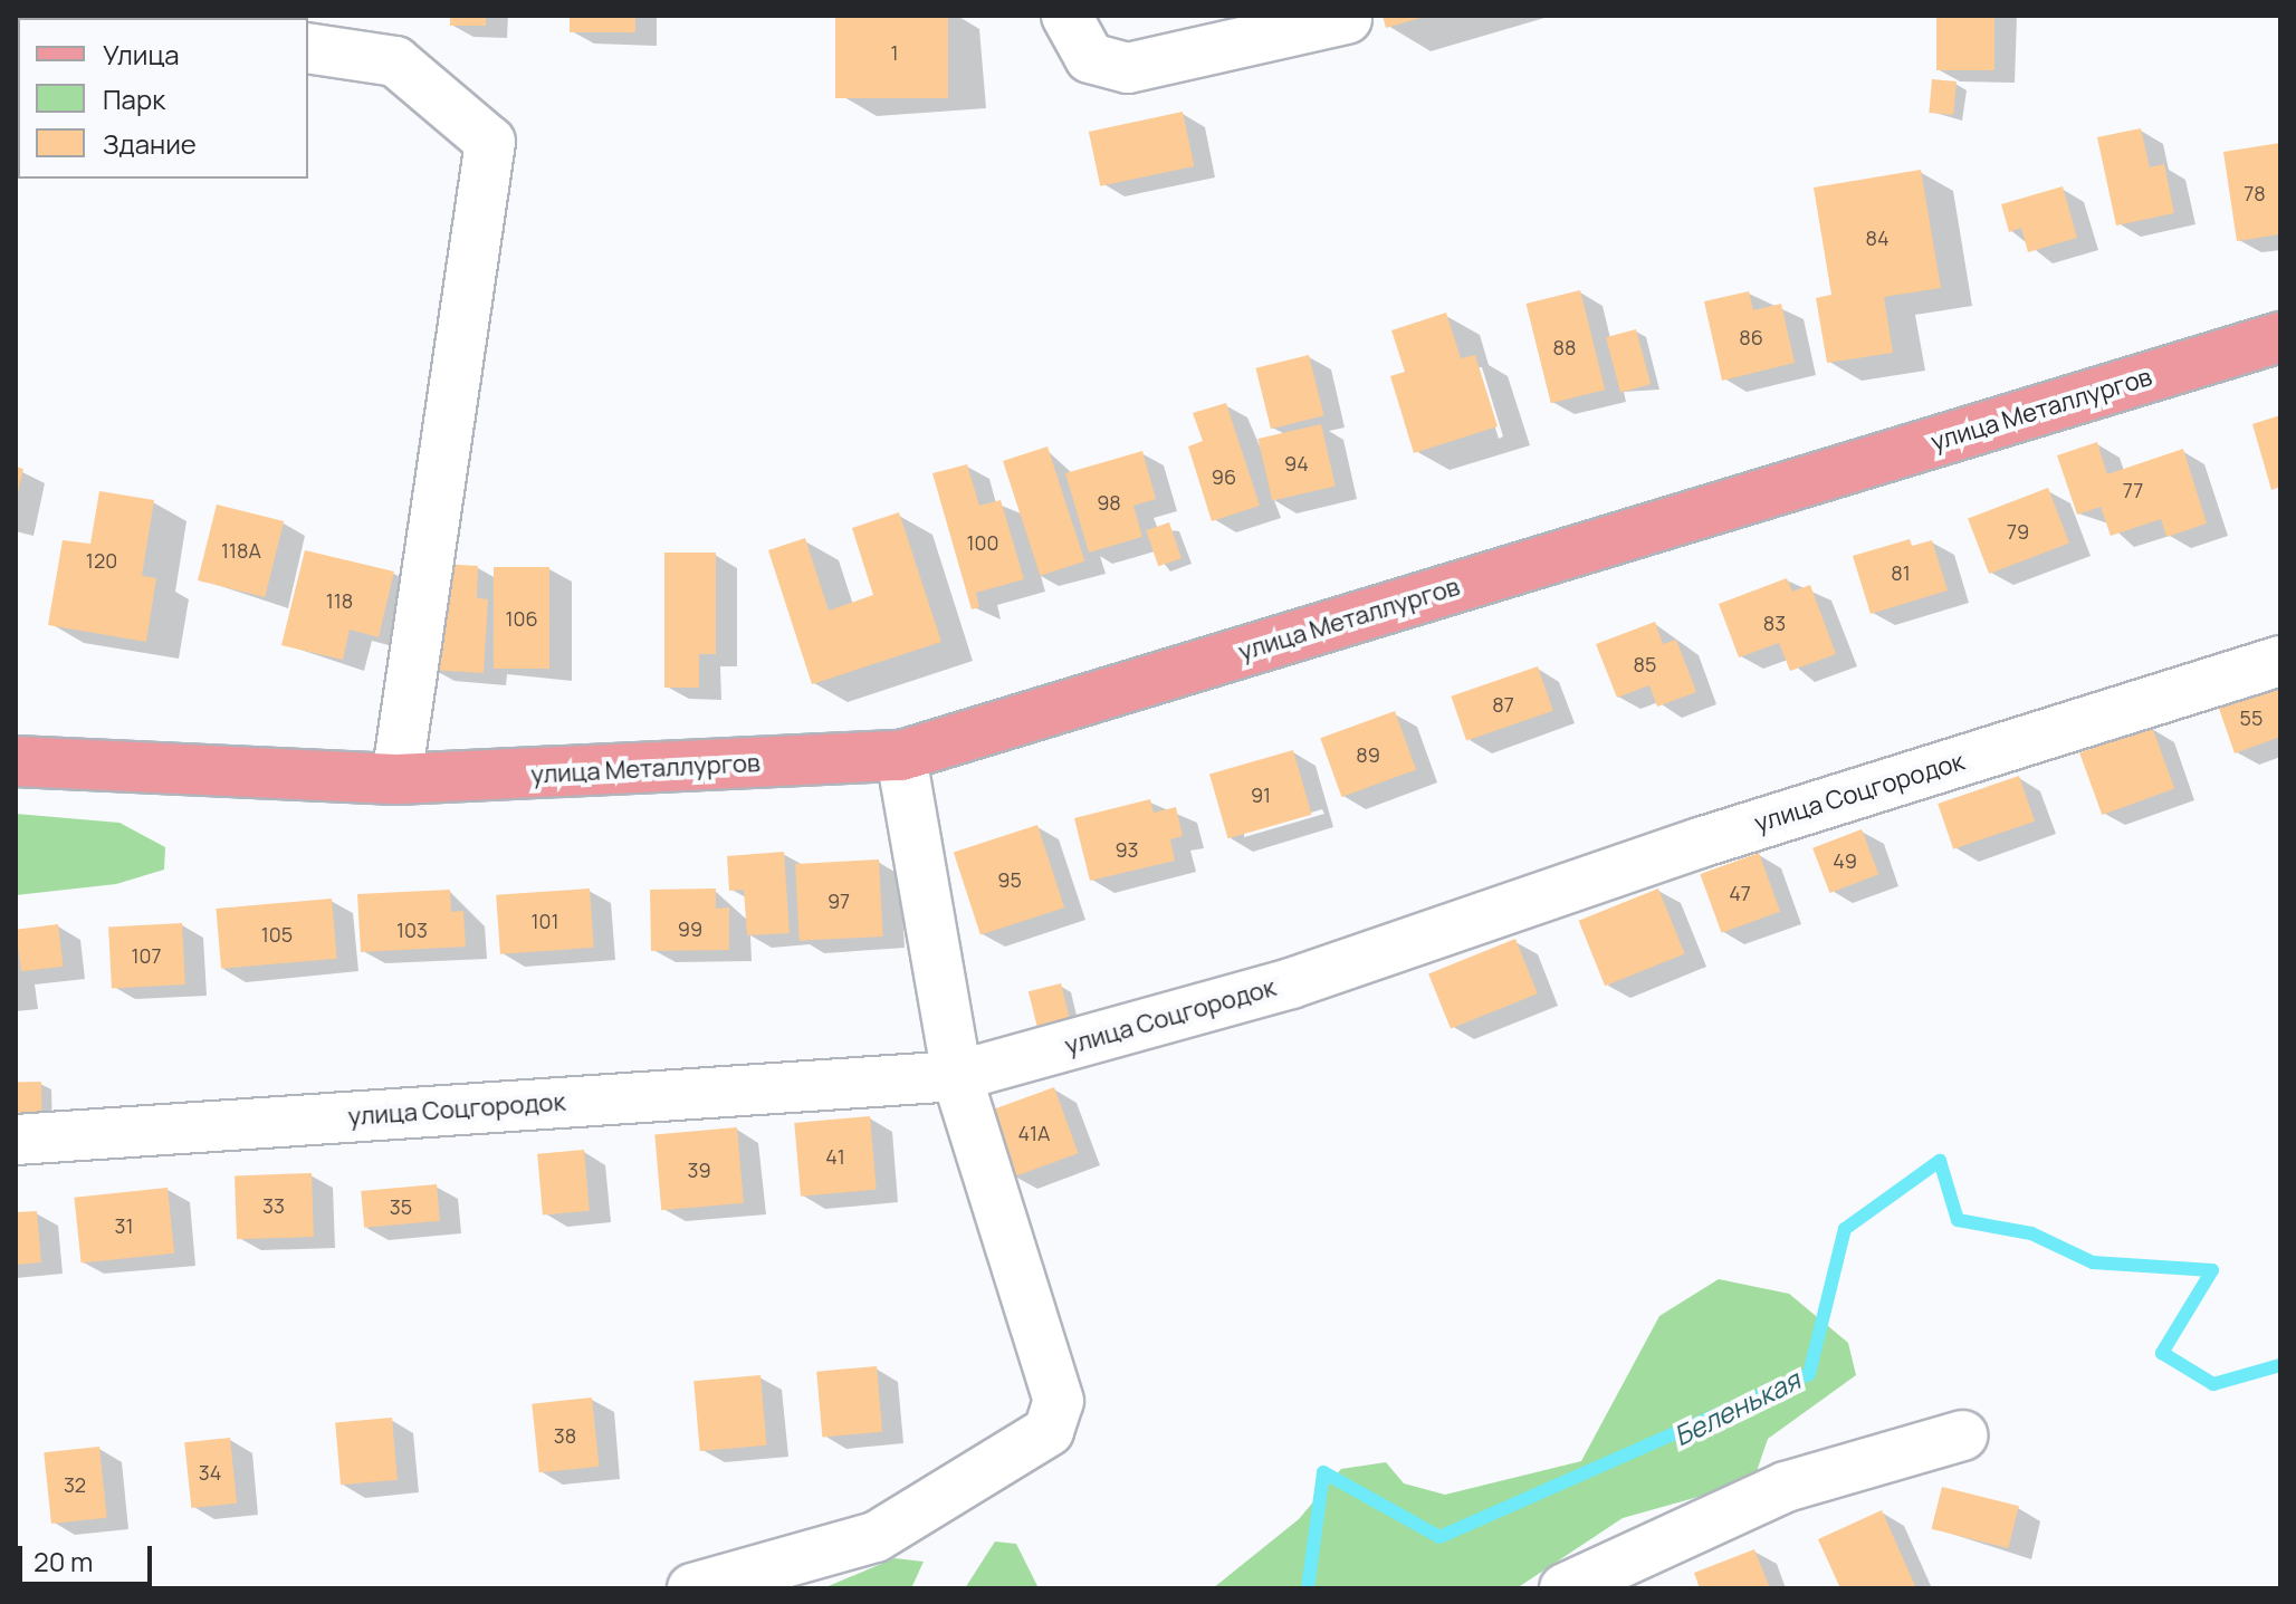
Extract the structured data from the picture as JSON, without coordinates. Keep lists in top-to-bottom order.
{
  "streets": {
    "main road": ["улица Металлургов"],
    "street": ["улица Соцгородок"]
  },
  "water": ["Беленькая"],
  "house_numbers": [
    "1",
    "78",
    "84",
    "86",
    "88",
    "94",
    "96",
    "77",
    "98",
    "79",
    "100",
    "118А",
    "120",
    "81",
    "118",
    "106",
    "83",
    "85",
    "87",
    "55",
    "89",
    "91",
    "93",
    "49",
    "95",
    "47",
    "97",
    "101",
    "99",
    "103",
    "105",
    "107",
    "41А",
    "41",
    "39",
    "33",
    "35",
    "31",
    "38",
    "34",
    "32"
  ],
  "legend": ["Улица", "Парк", "Здание"],
  "scale_bar": "20 m"
}
